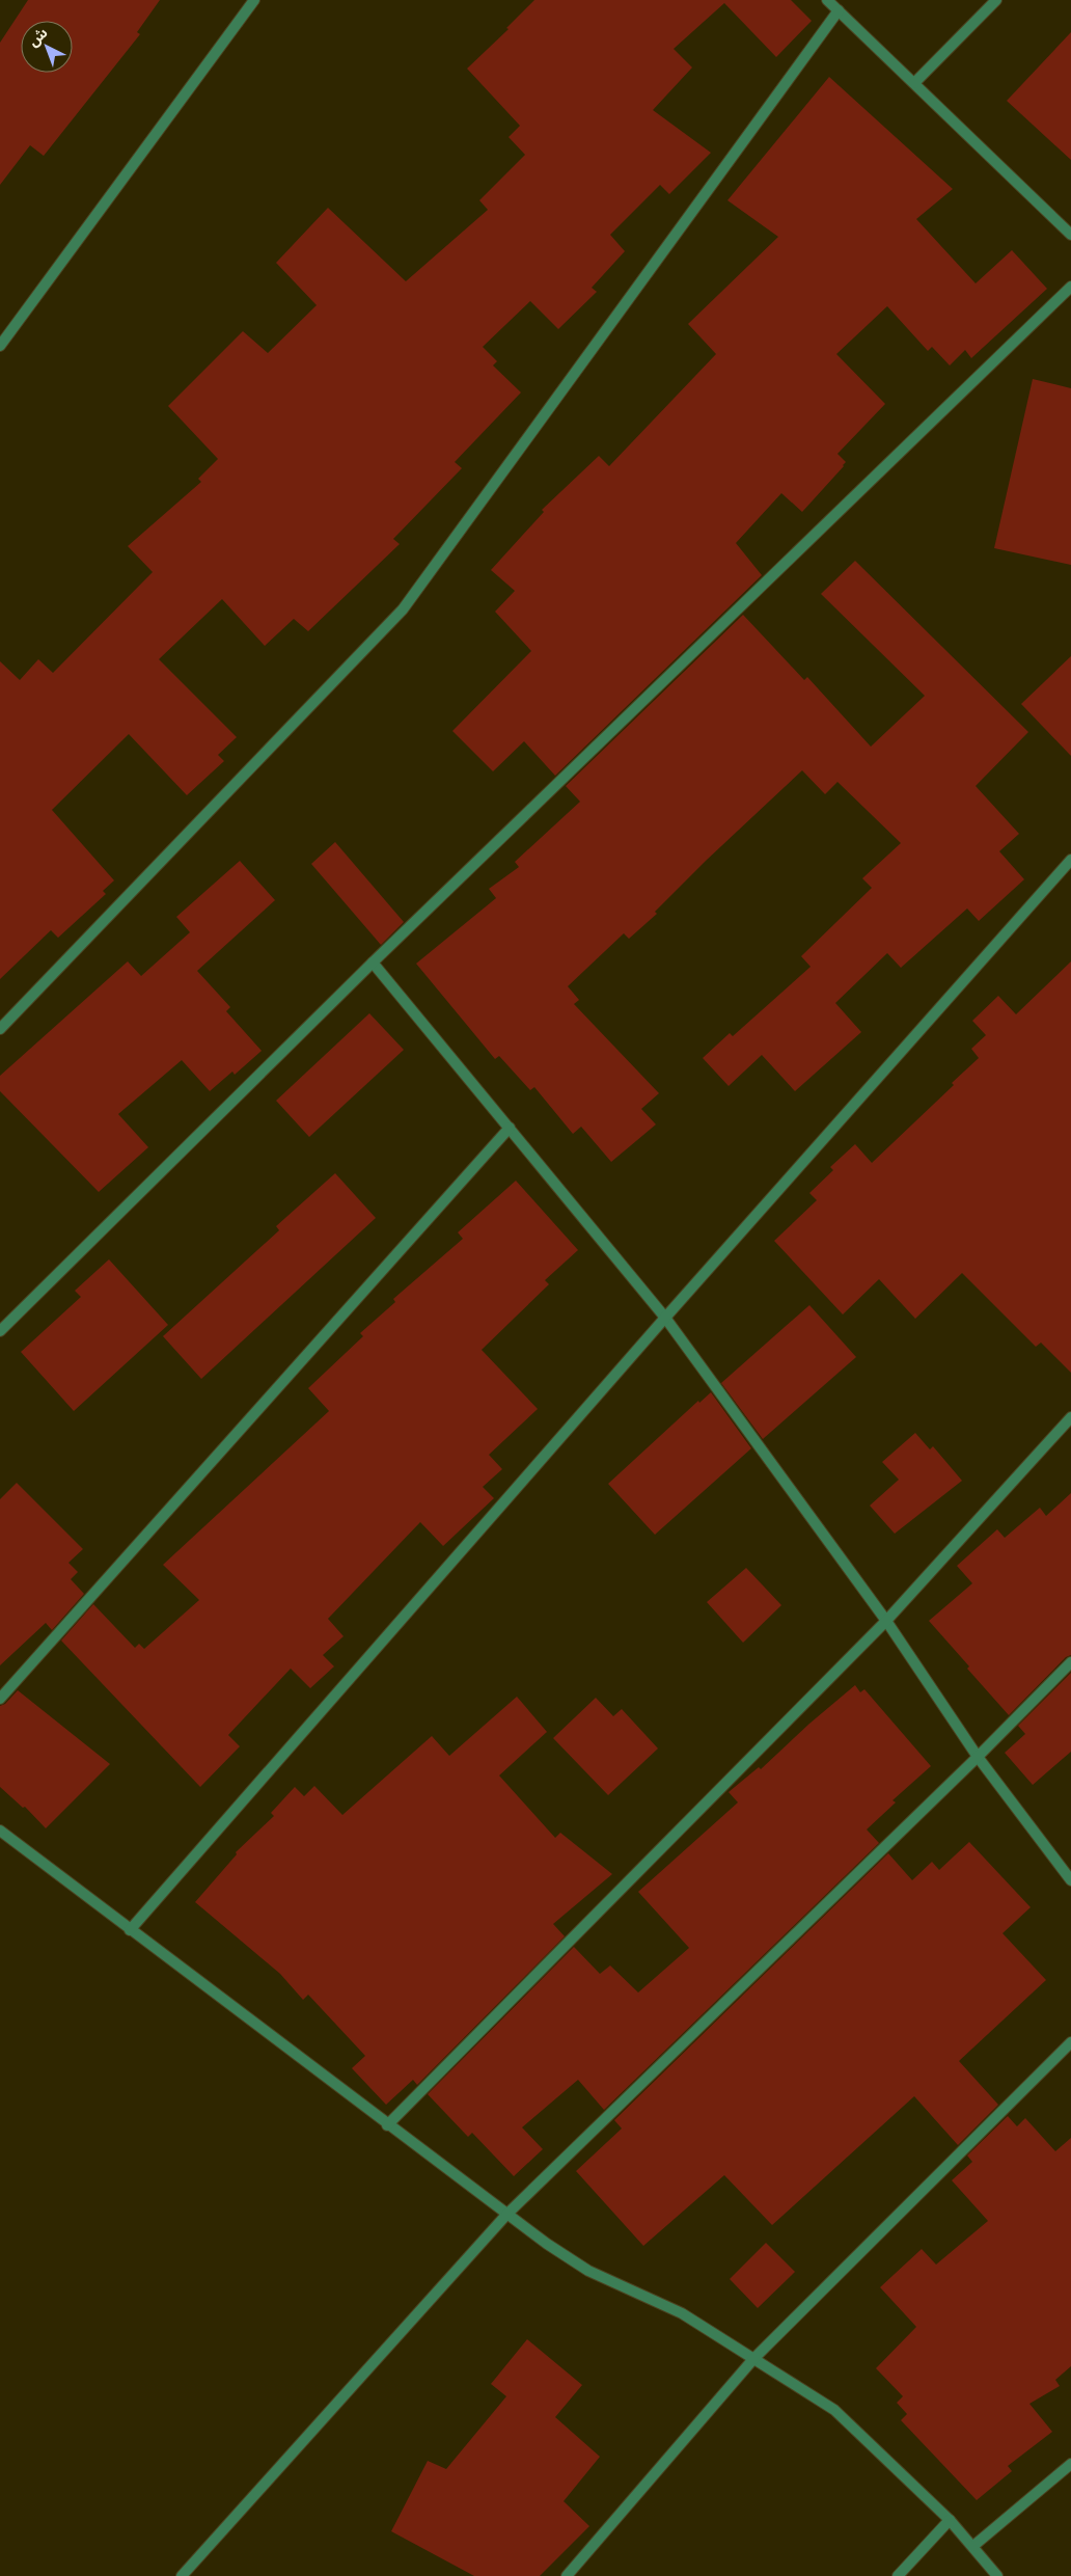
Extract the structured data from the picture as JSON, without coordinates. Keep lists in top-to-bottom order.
{
  "north": "top left"
}
